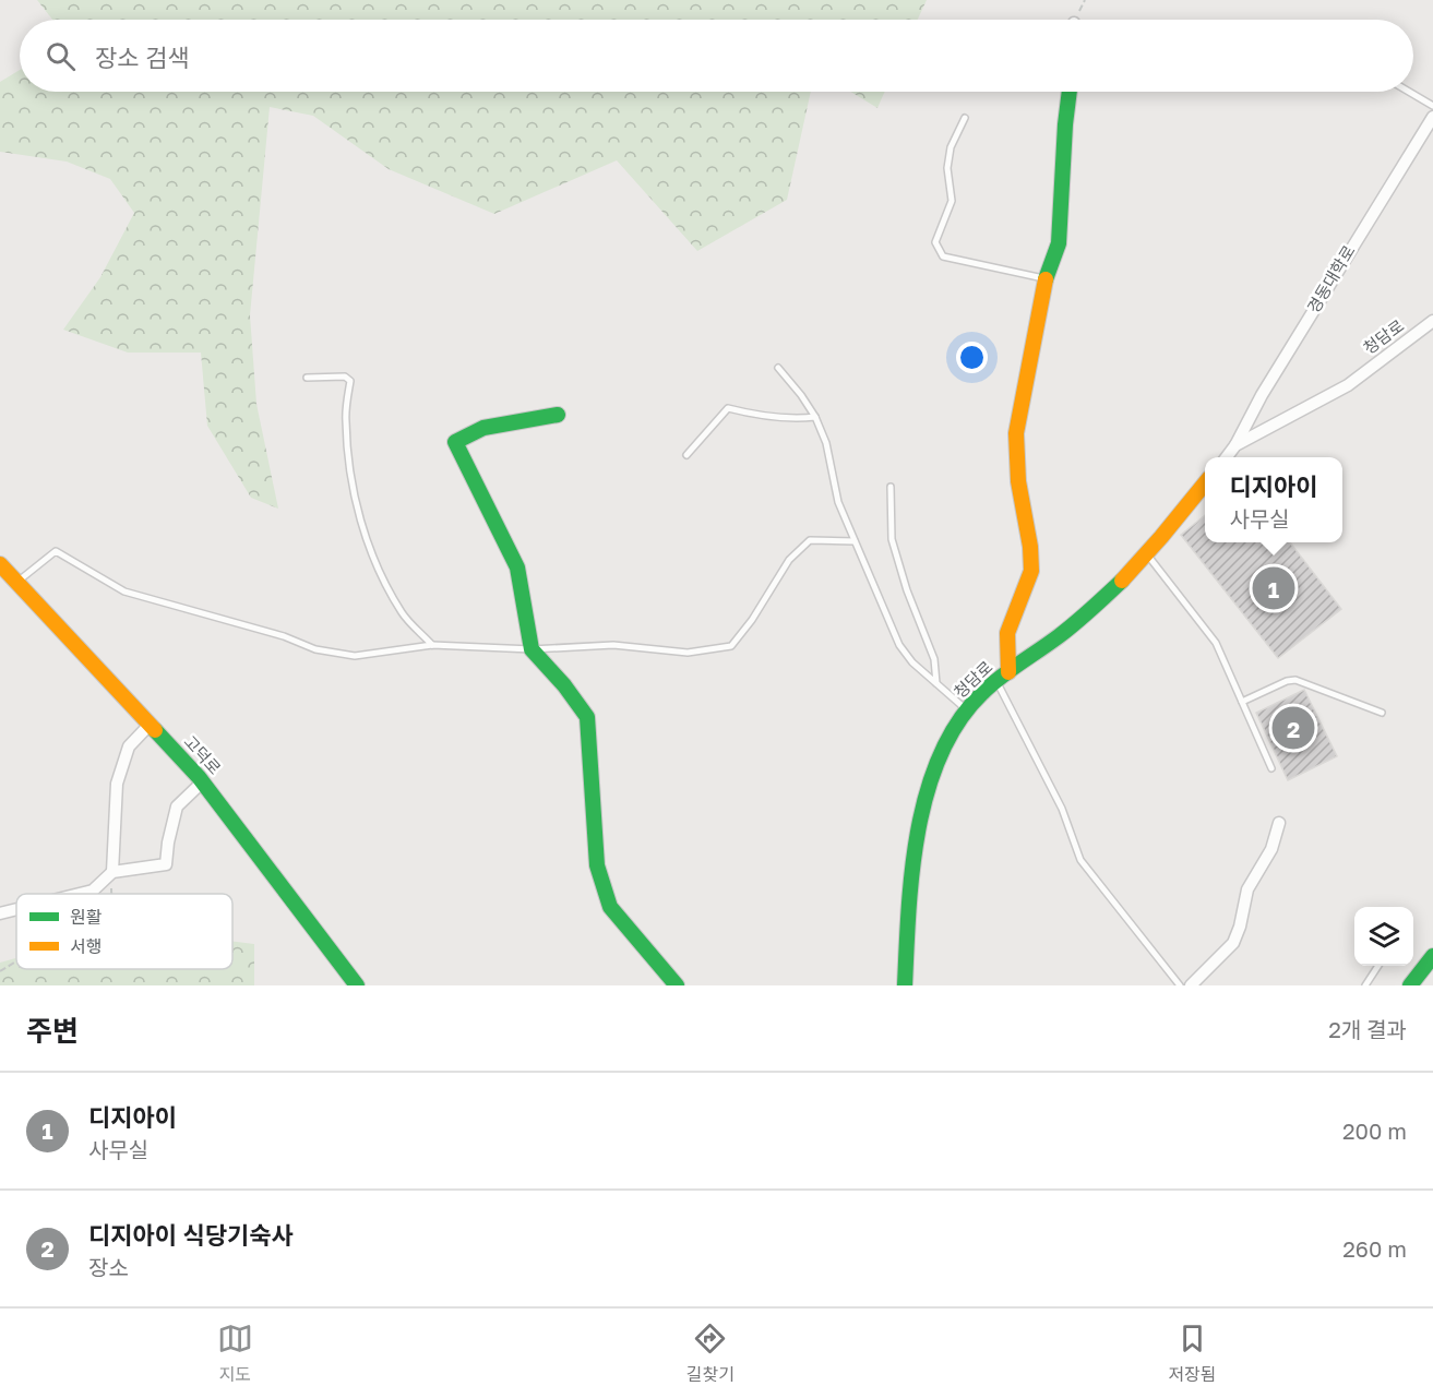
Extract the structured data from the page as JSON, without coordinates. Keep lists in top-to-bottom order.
{
  "streets": {
    "main road": ["청담로", "고덕로"],
    "street": ["경동대학로"]
  },
  "crossings": [
    ["경동대학로", "청담로"]
  ],
  "legend": ["원활", "서행"],
  "page": {
    "search": "장소 검색",
    "popup": ["디지아이", "사무실"],
    "pins": ["1", "2"],
    "heading": ["주변", "2개 결과"],
    "list": [
      {
        "mark": "1",
        "name": "디지아이",
        "note": "사무실",
        "value": "200 m"
      },
      {
        "mark": "2",
        "name": "디지아이 식당기숙사",
        "note": "장소",
        "value": "260 m"
      }
    ],
    "nav": ["지도", "길찾기", "저장됨"]
  }
}
